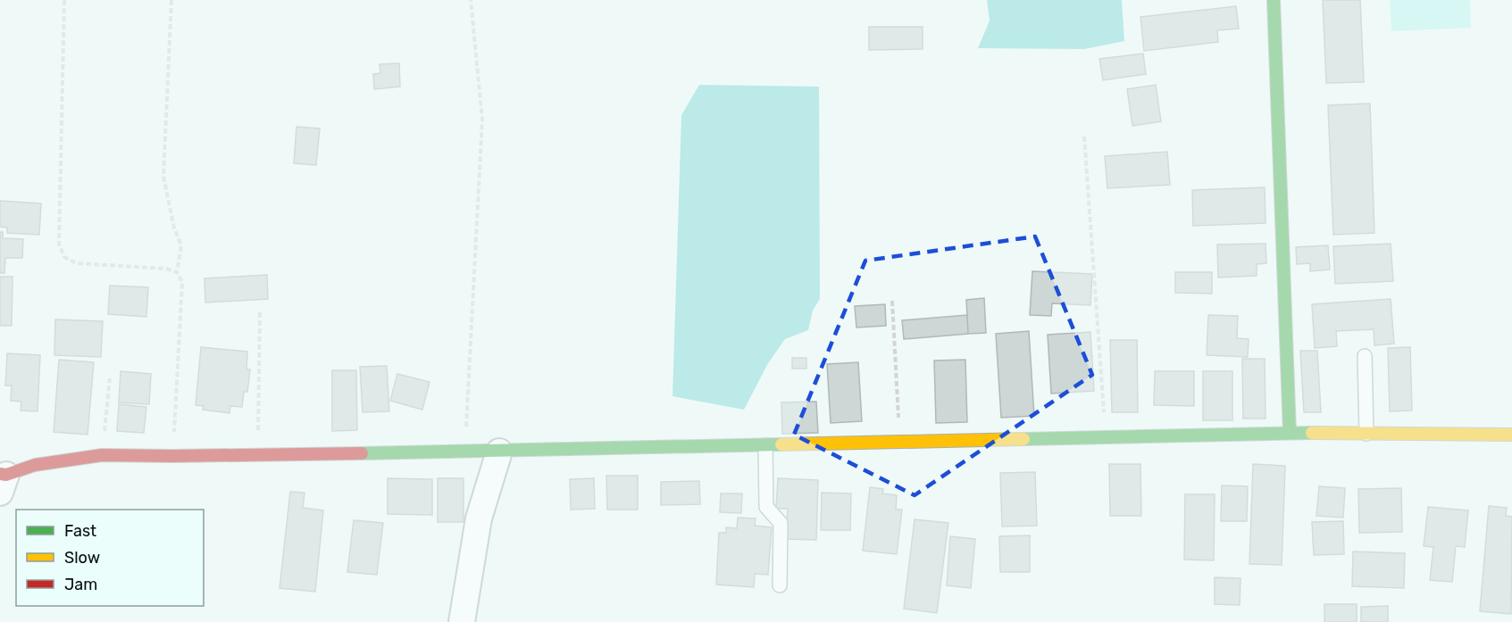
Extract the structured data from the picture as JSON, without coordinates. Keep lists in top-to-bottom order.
{
  "legend": ["Fast", "Slow", "Jam"]
}
